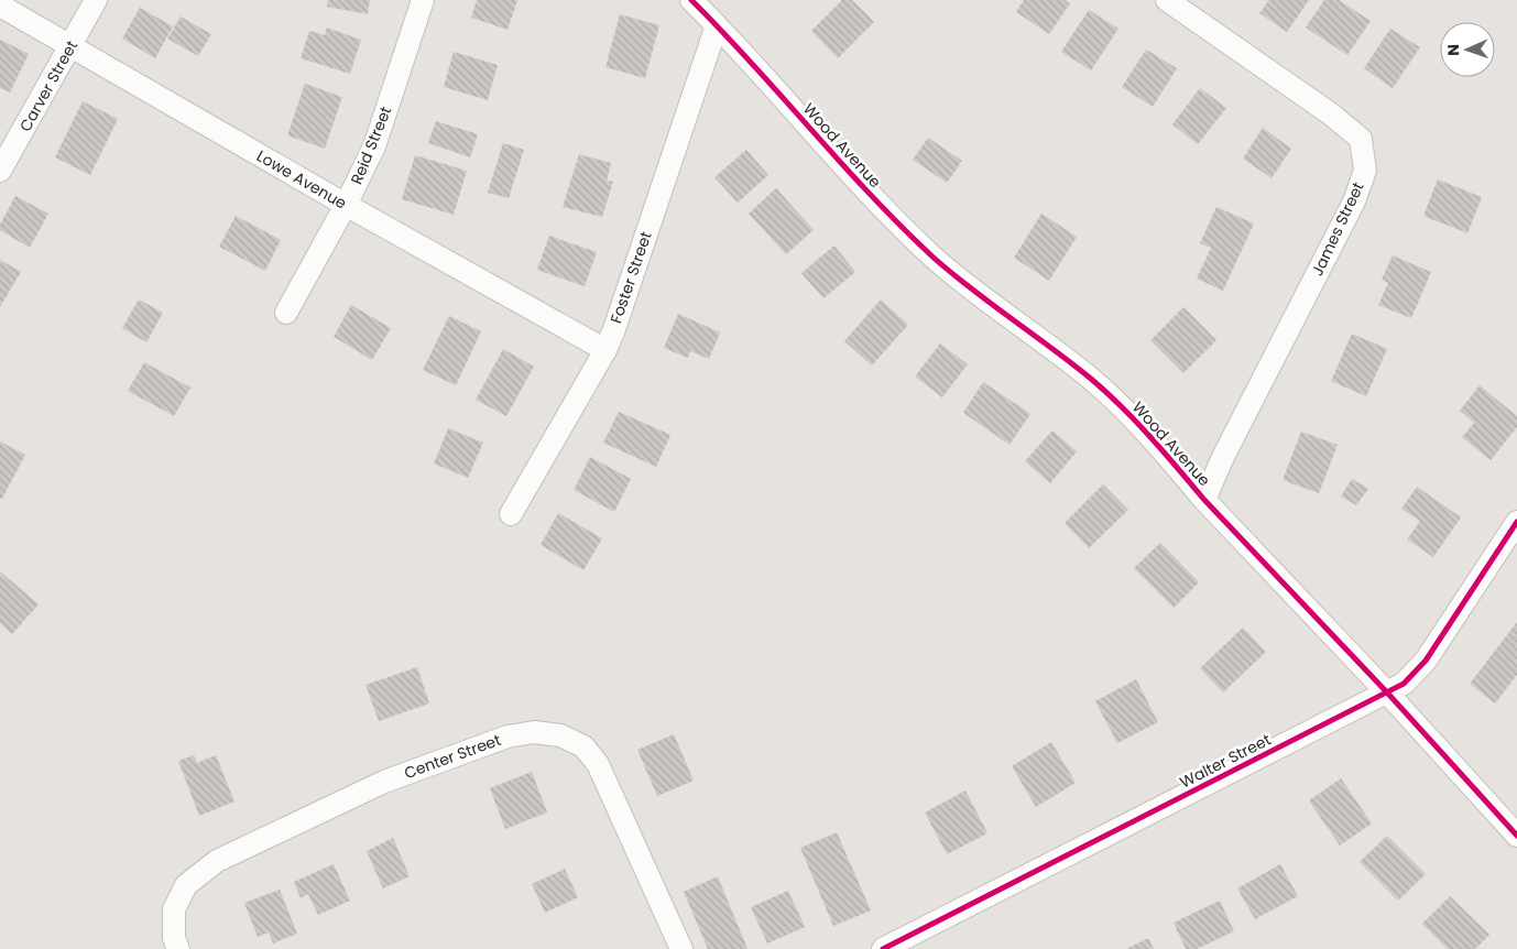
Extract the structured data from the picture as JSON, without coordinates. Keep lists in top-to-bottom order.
{
  "streets": {
    "street": [
      "Carver Street",
      "Reid Street",
      "Wood Avenue",
      "Lowe Avenue",
      "James Street",
      "Foster Street",
      "Center Street",
      "Walter Street"
    ]
  },
  "crossings": [
    ["Carver Street", "Lowe Avenue"],
    ["Reid Street", "Lowe Avenue"],
    ["Wood Avenue", "James Street"],
    ["Wood Avenue", "Foster Street"],
    ["Wood Avenue", "Walter Street"],
    ["Lowe Avenue", "Foster Street"]
  ],
  "north": "left"
}
